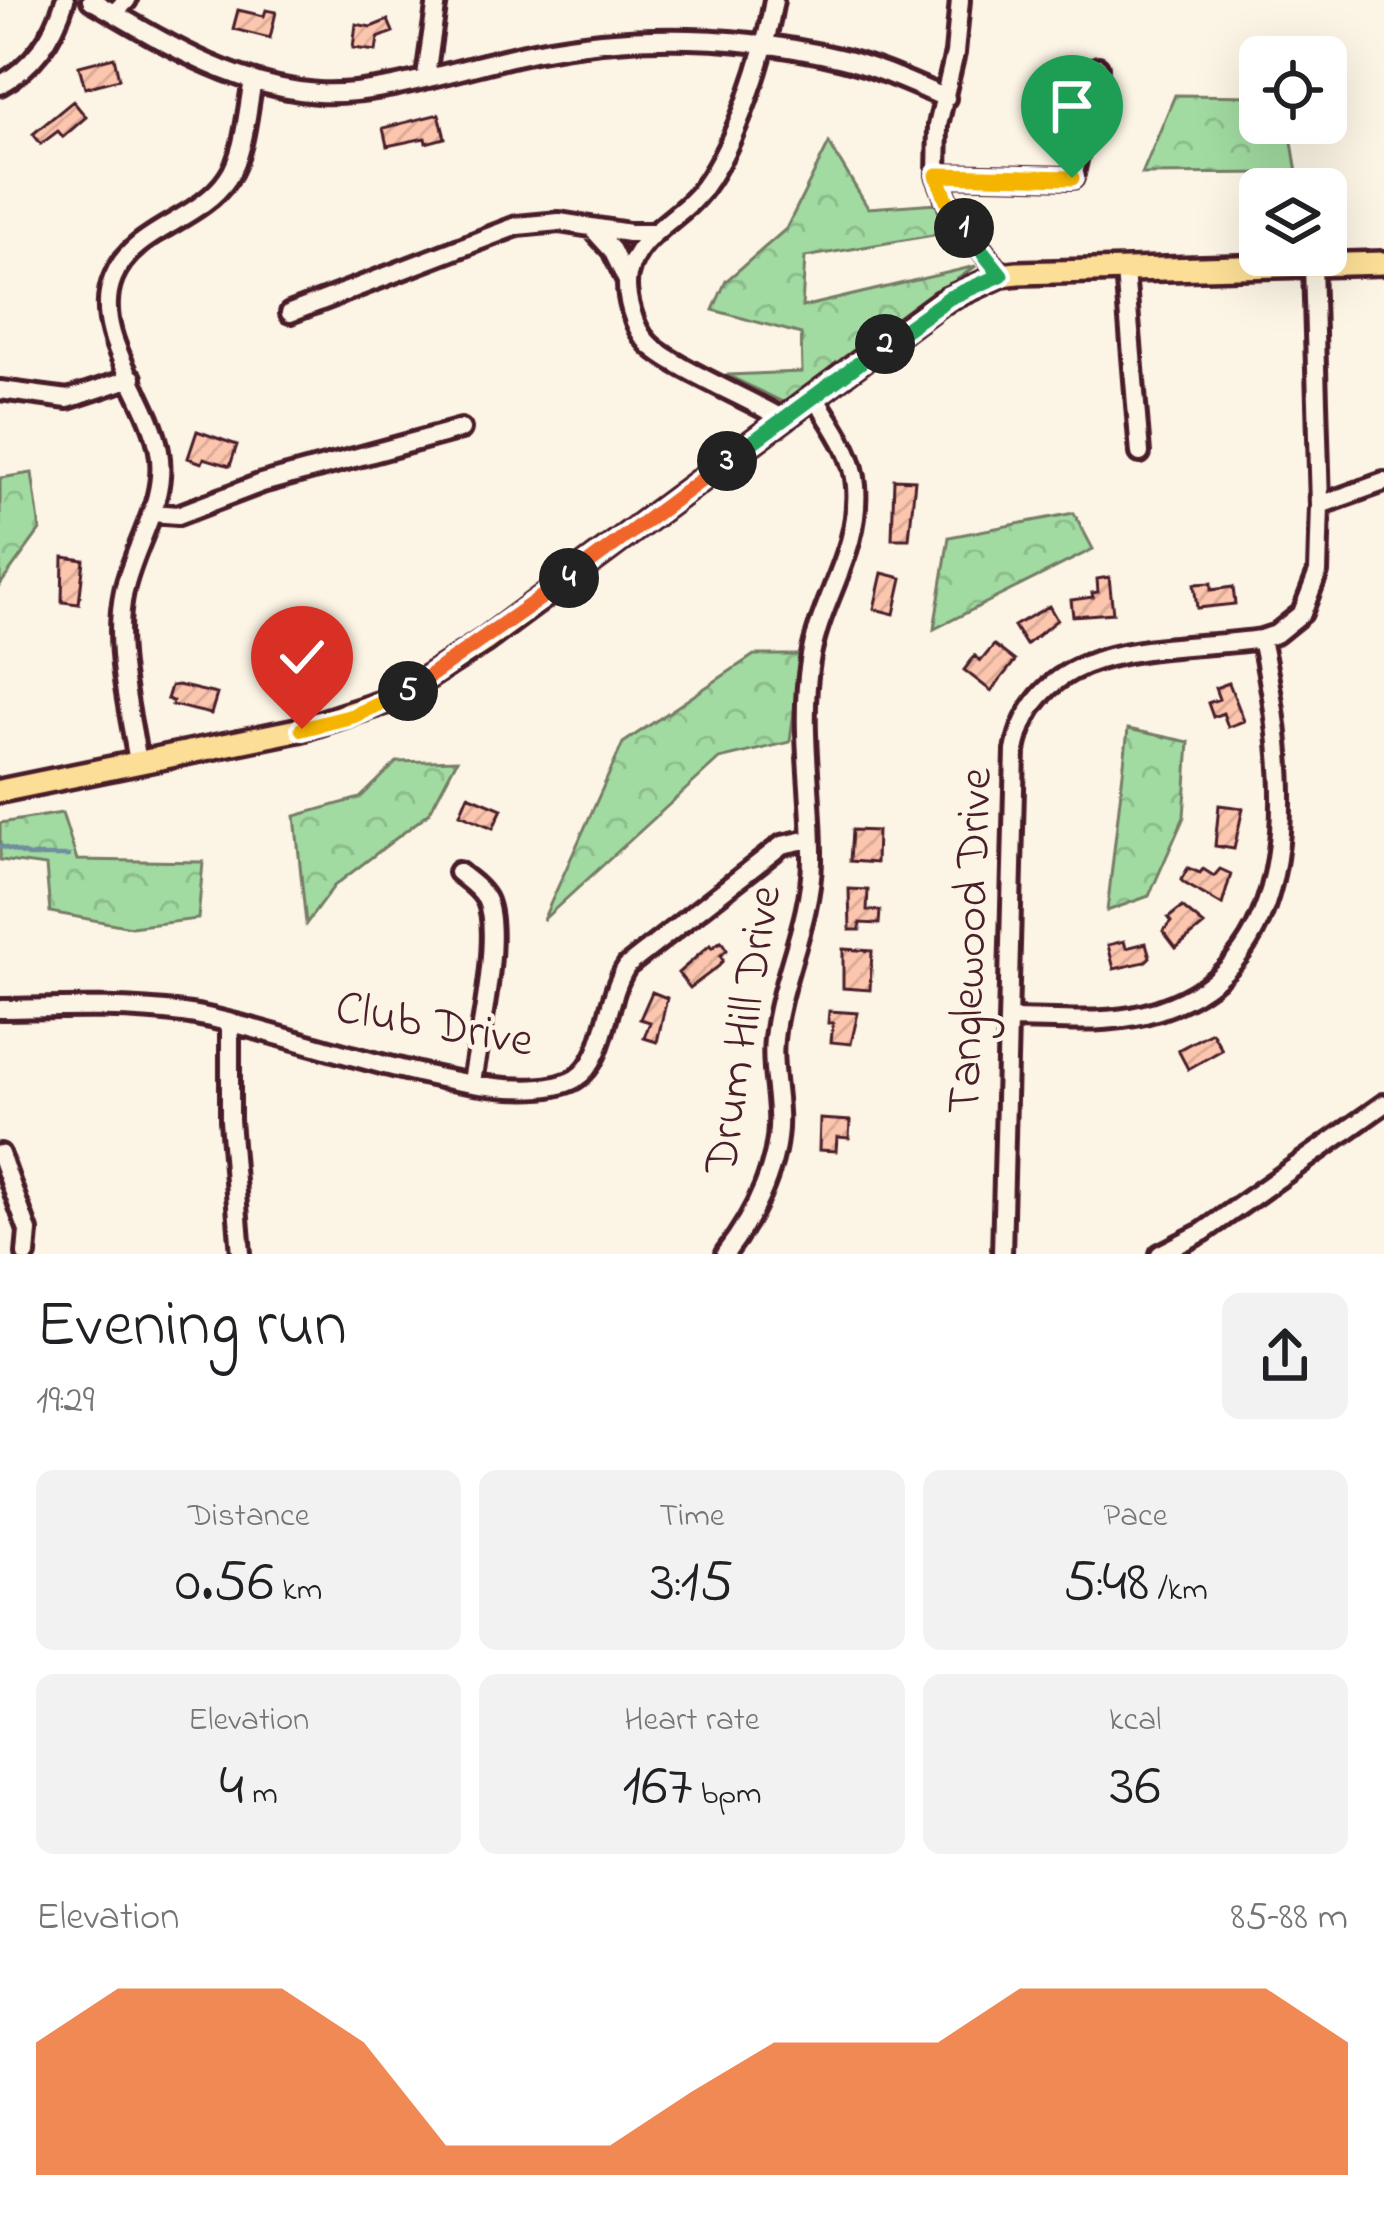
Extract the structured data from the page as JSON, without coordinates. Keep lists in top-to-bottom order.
{
  "streets": {
    "street": ["Tanglewood Drive", "Club Drive", "Drum Hill Drive"]
  },
  "crossings": [
    ["Club Drive", "Drum Hill Drive"]
  ],
  "page": {
    "pins": [
      "1",
      "2",
      "3",
      "4",
      "5"
    ],
    "heading": ["Evening run", "19:29"],
    "stats": [
      ["Distance", "0.56 km"],
      ["Time", "3:15"],
      ["Pace", "5:48 /km"],
      ["Elevation", "4 m"],
      ["Heart rate", "167 bpm"],
      ["kcal", "36"]
    ],
    "chart": ["Elevation", "85–88 m"]
  }
}
